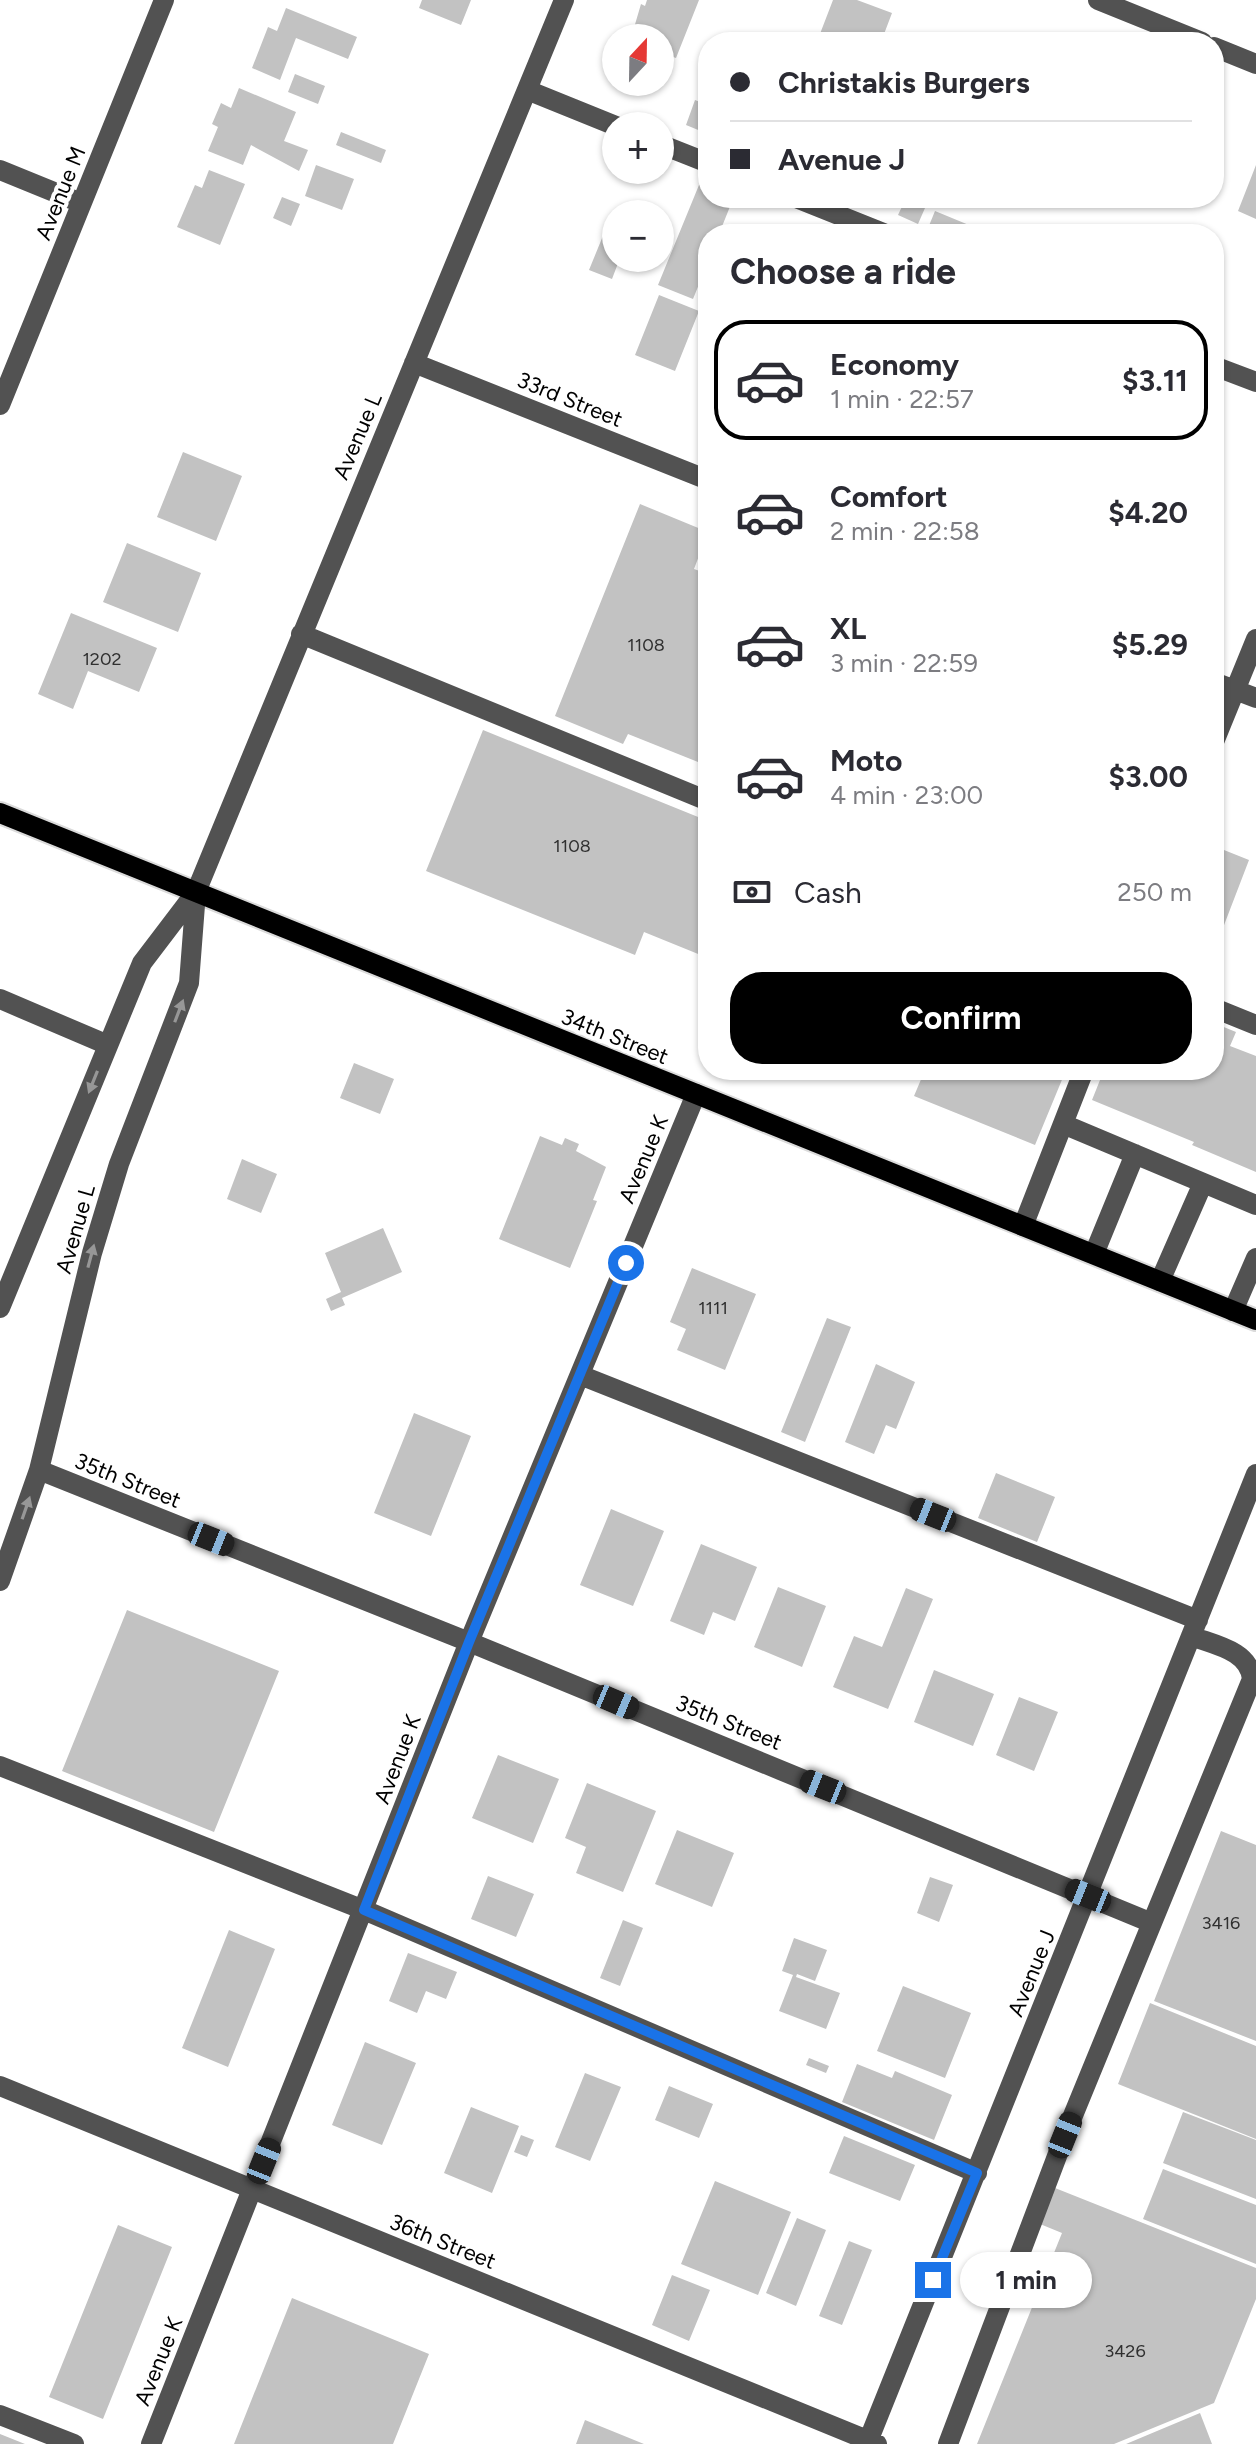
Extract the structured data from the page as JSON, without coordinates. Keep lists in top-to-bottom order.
{
  "streets": {
    "main road": ["34th Street"],
    "street": [
      "Avenue M",
      "33rd Street",
      "Avenue L",
      "Avenue K",
      "35th Street",
      "Avenue J",
      "36th Street"
    ]
  },
  "crossings": [
    ["33rd Street", "Avenue L"],
    ["Avenue L", "34th Street"],
    ["Avenue L", "35th Street"],
    ["34th Street", "Avenue K"],
    ["Avenue K", "35th Street"],
    ["Avenue K", "36th Street"],
    ["35th Street", "Avenue J"],
    ["Avenue J", "36th Street"]
  ],
  "house_numbers": [
    "1108",
    "1202",
    "1108",
    "1111",
    "3416",
    "3426"
  ],
  "north": "top",
  "page": {
    "map_buttons": ["+", "−"],
    "banner": ["Christakis Burgers", "Avenue J"],
    "heading": "Choose a ride",
    "list": [
      {
        "name": "Economy",
        "note": "1 min · 22:57",
        "value": "$3.11"
      },
      {
        "name": "Comfort",
        "note": "2 min · 22:58",
        "value": "$4.20"
      },
      {
        "name": "XL",
        "note": "3 min · 22:59",
        "value": "$5.29"
      },
      {
        "name": "Moto",
        "note": "4 min · 23:00",
        "value": "$3.00"
      }
    ],
    "pay": ["Cash", "250 m"],
    "buttons": "Confirm",
    "bubble": "1 min"
  }
}
